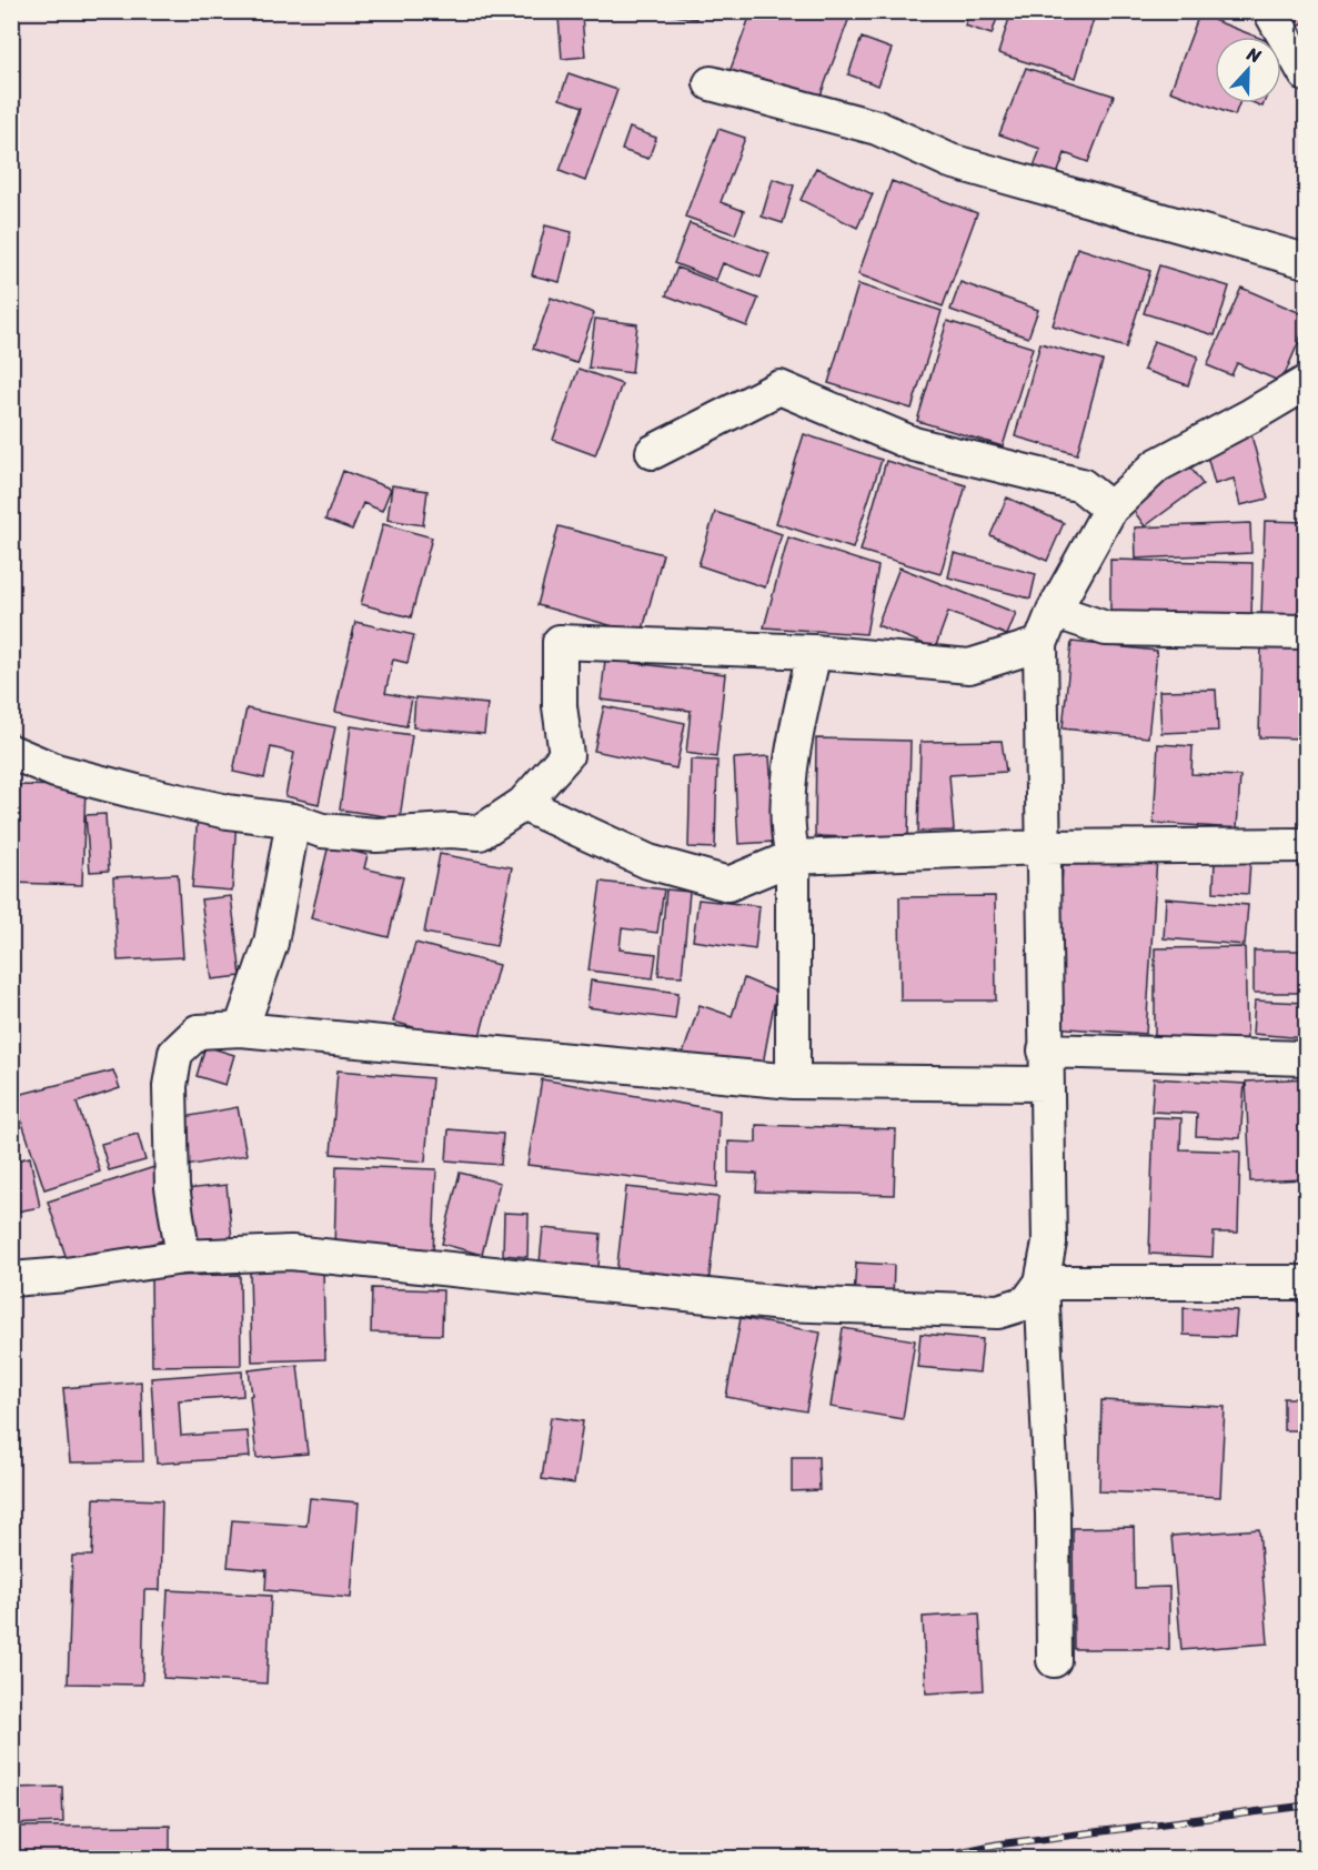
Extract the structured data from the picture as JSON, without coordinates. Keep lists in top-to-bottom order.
{
  "north": "top"
}
